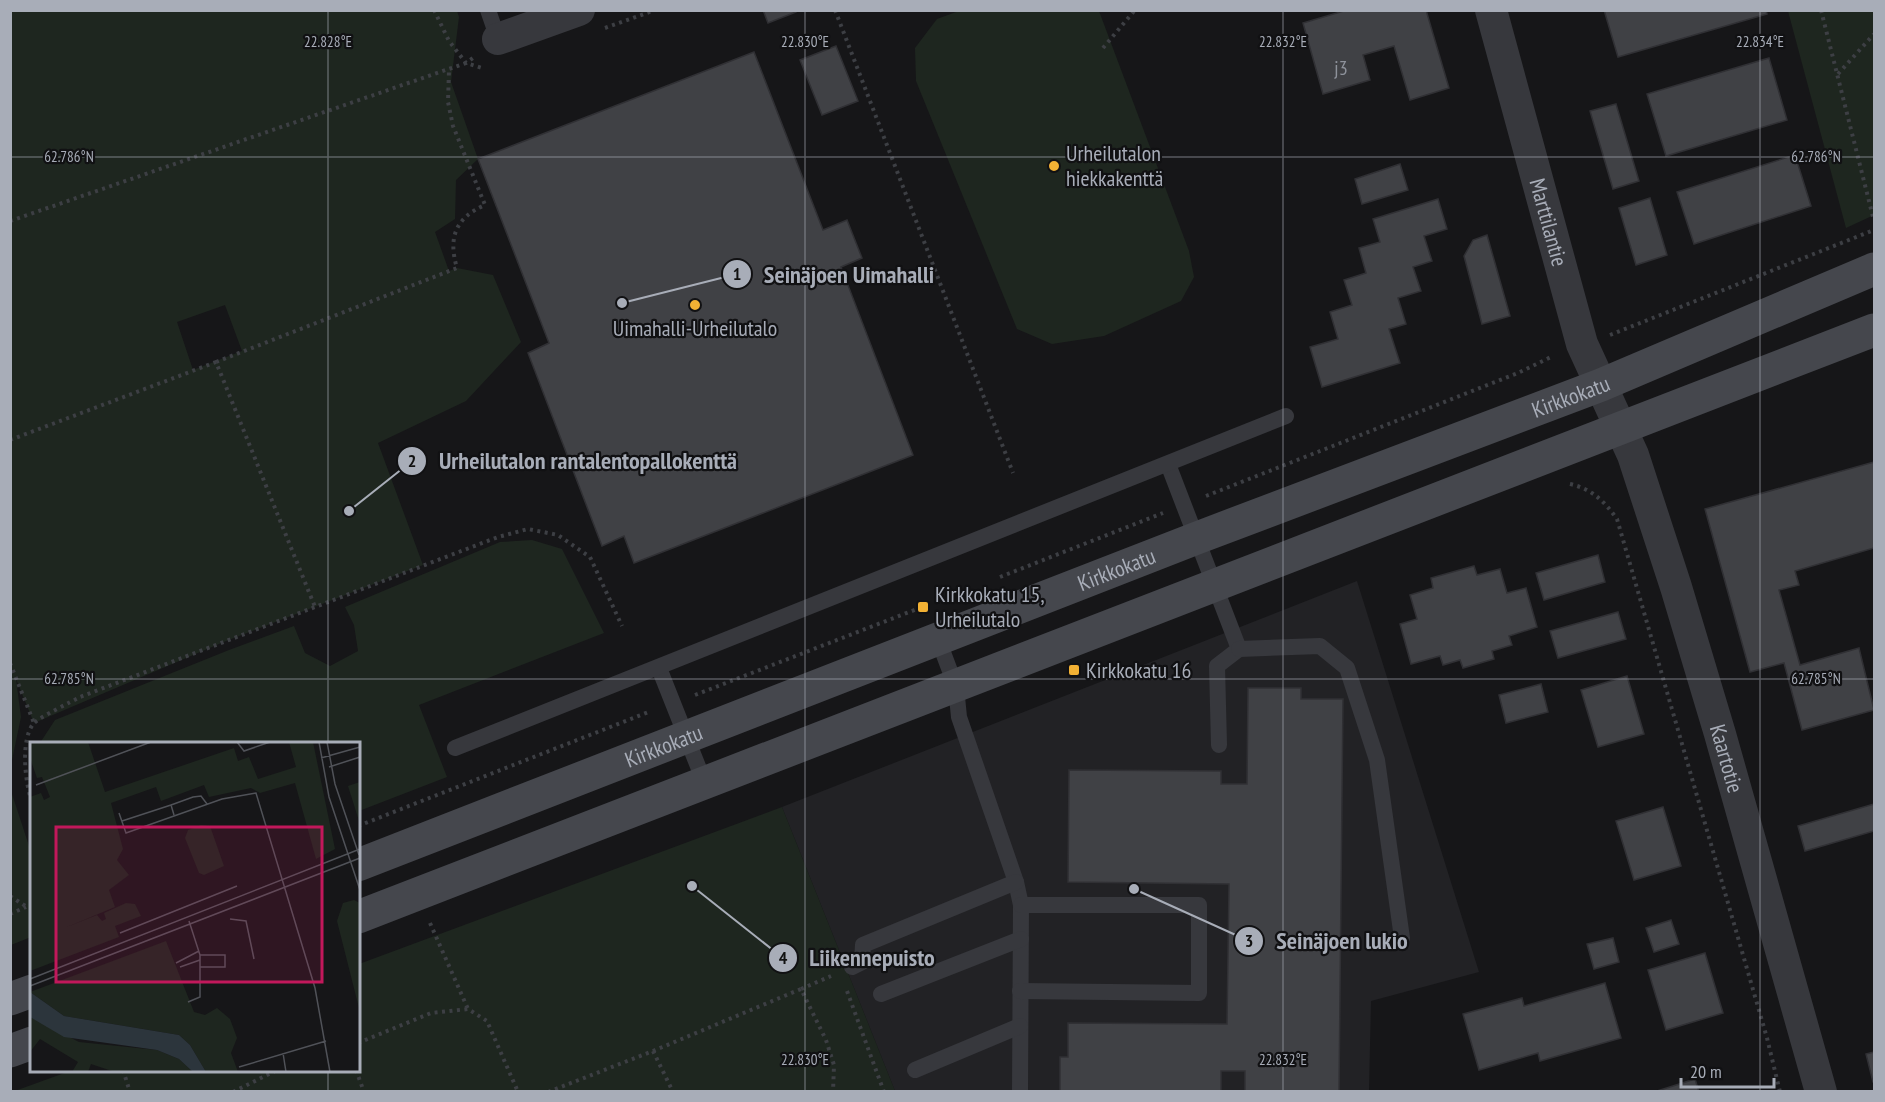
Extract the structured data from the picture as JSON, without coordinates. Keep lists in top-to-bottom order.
{
  "streets": {
    "main road": ["Kirkkokatu"],
    "street": ["Marttilantie", "Kaartotie"]
  },
  "crossings": [
    ["Marttilantie", "Kirkkokatu"],
    ["Marttilantie", "Kaartotie"]
  ],
  "places": {
    "other": [
      "Urheilutalon hiekkakenttä",
      "Seinäjoen Uimahalli",
      "Uimahalli-Urheilutalo",
      "Urheilutalon rantalentopallokenttä",
      "Liikennepuisto",
      "Seinäjoen lukio"
    ],
    "transit": ["Kirkkokatu 15, Urheilutalo", "Kirkkokatu 16"]
  },
  "house_numbers": ["j3"],
  "scale_bar": "20 m",
  "coordinates": [
    "22.828°E",
    "22.830°E",
    "22.832°E",
    "22.834°E",
    "62.786°N",
    "62.785°N"
  ]
}
